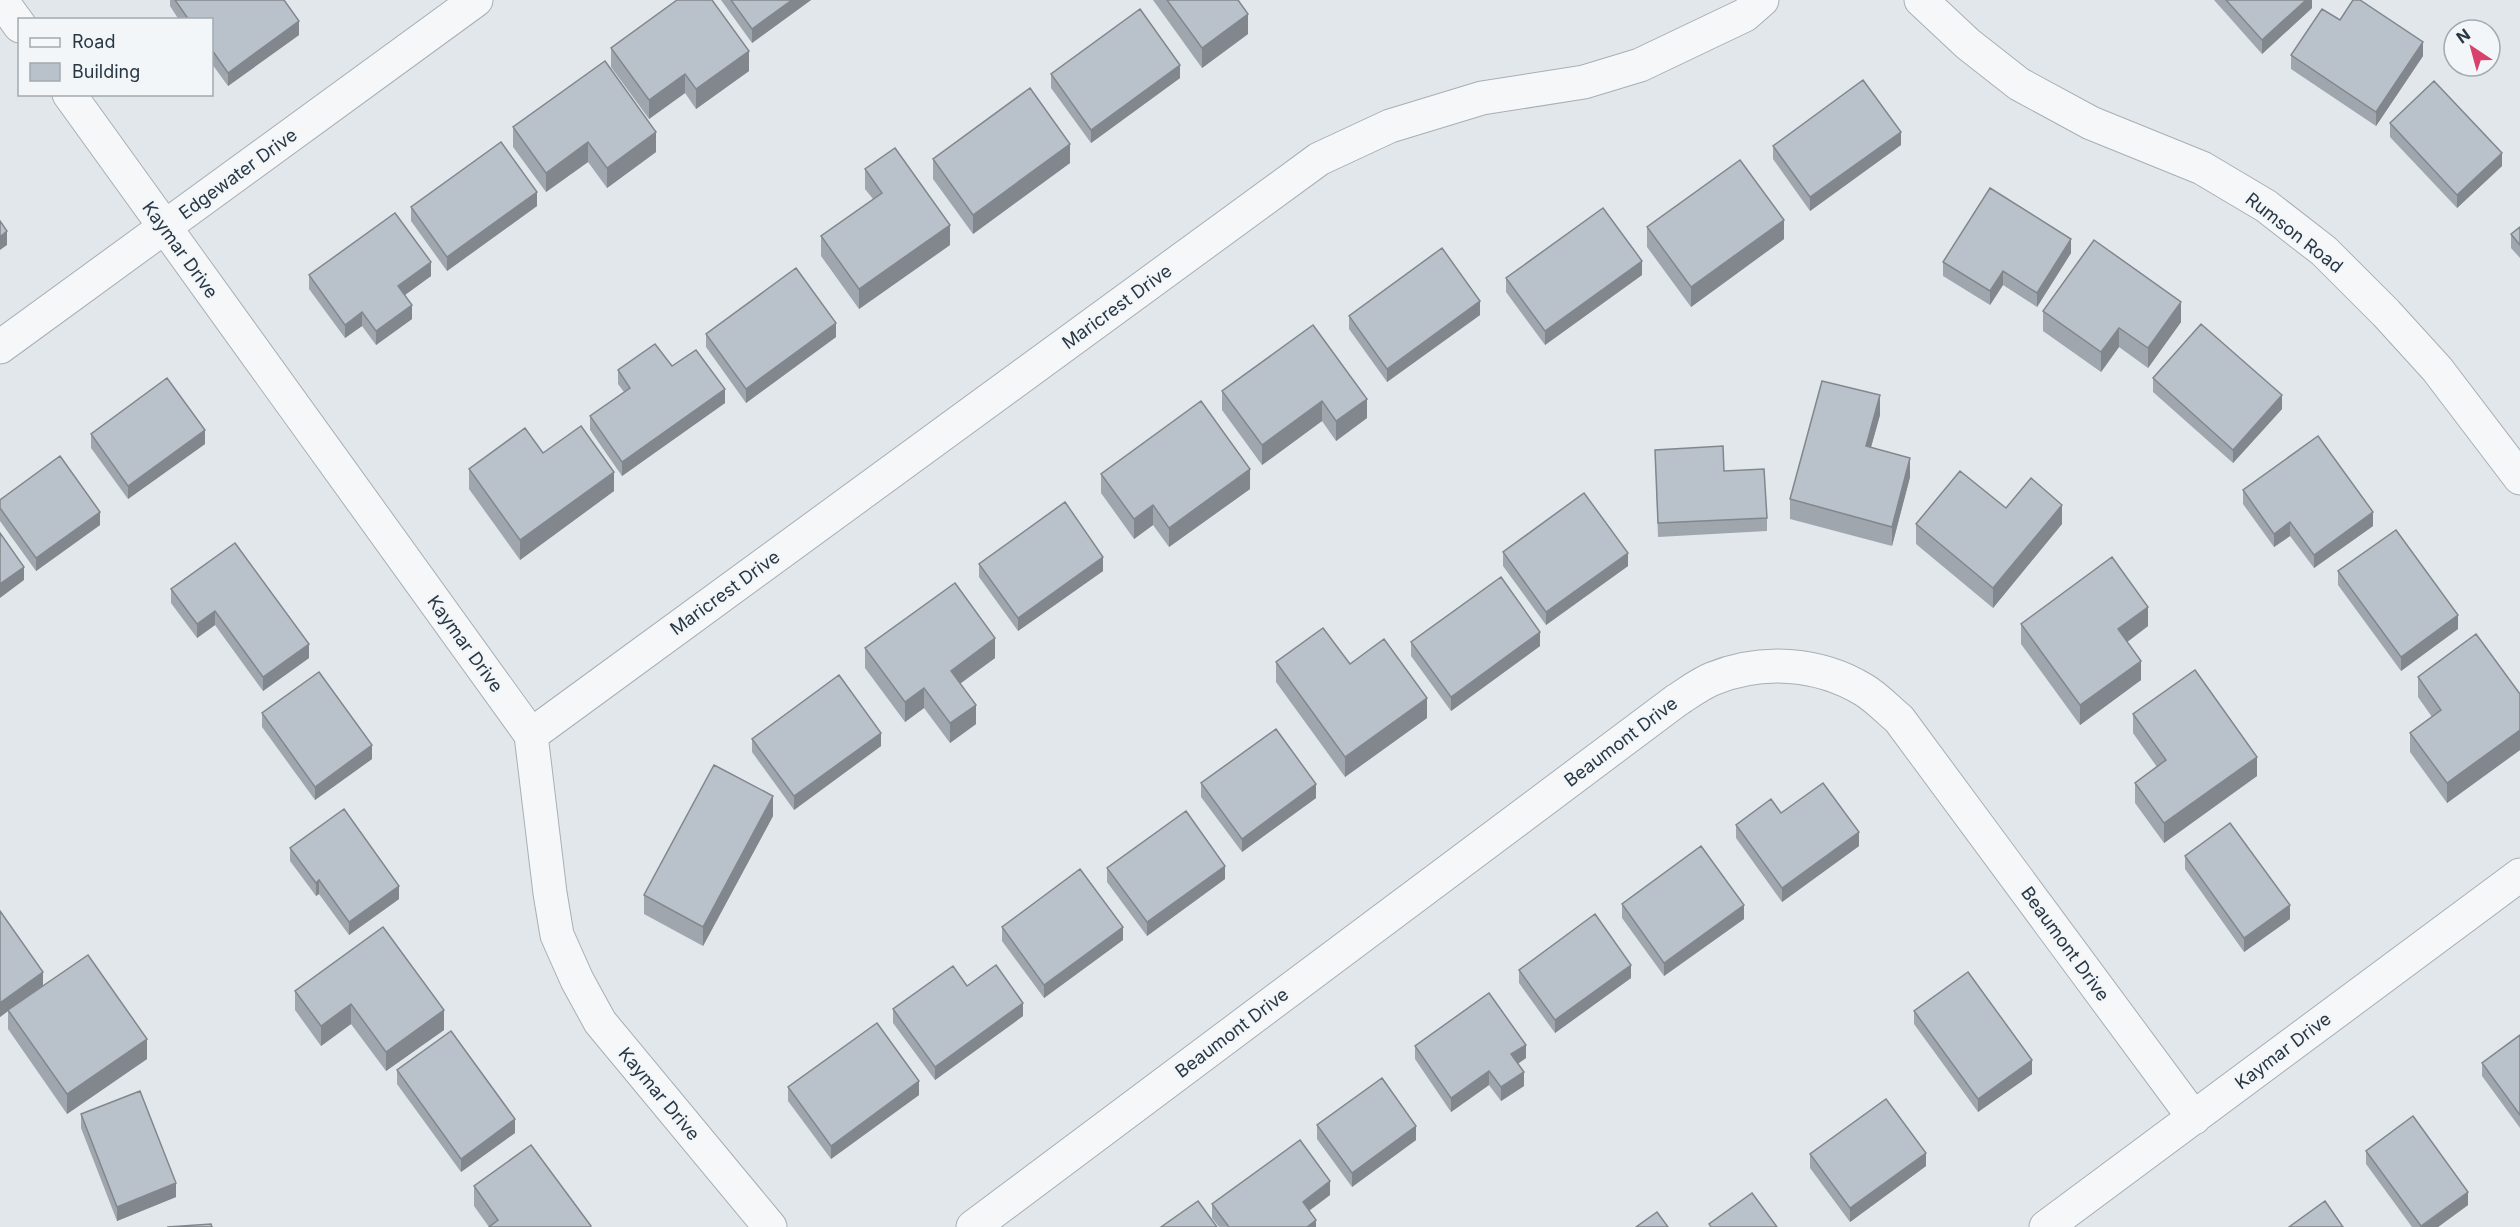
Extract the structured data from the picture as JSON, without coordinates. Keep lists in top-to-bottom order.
{
  "streets": {
    "street": [
      "Edgewater Drive",
      "Rumson Road",
      "Kaymar Drive",
      "Maricrest Drive",
      "Beaumont Drive"
    ]
  },
  "crossings": [
    ["Edgewater Drive", "Kaymar Drive"],
    ["Kaymar Drive", "Maricrest Drive"],
    ["Kaymar Drive", "Beaumont Drive"]
  ],
  "legend": ["Road", "Building"],
  "north": "top left"
}
